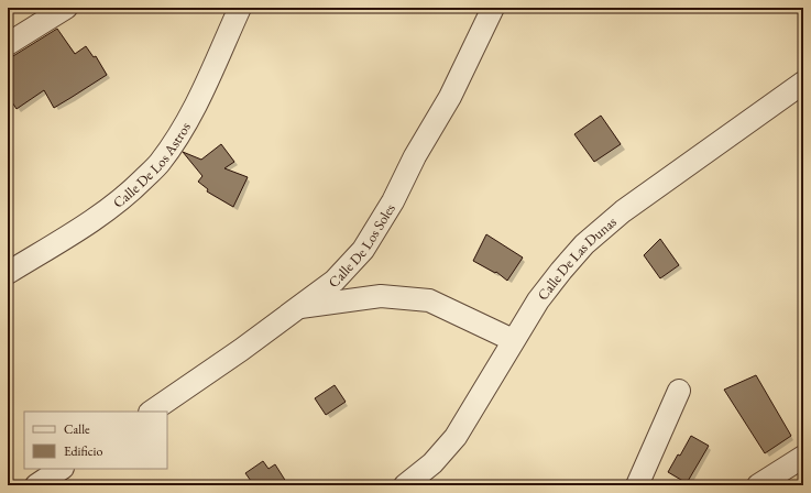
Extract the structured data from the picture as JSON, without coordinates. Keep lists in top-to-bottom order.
{
  "streets": {
    "street": ["Calle De Los Astros", "Calle De Los Soles", "Calle De Las Dunas"]
  },
  "legend": ["Calle", "Edificio"]
}
